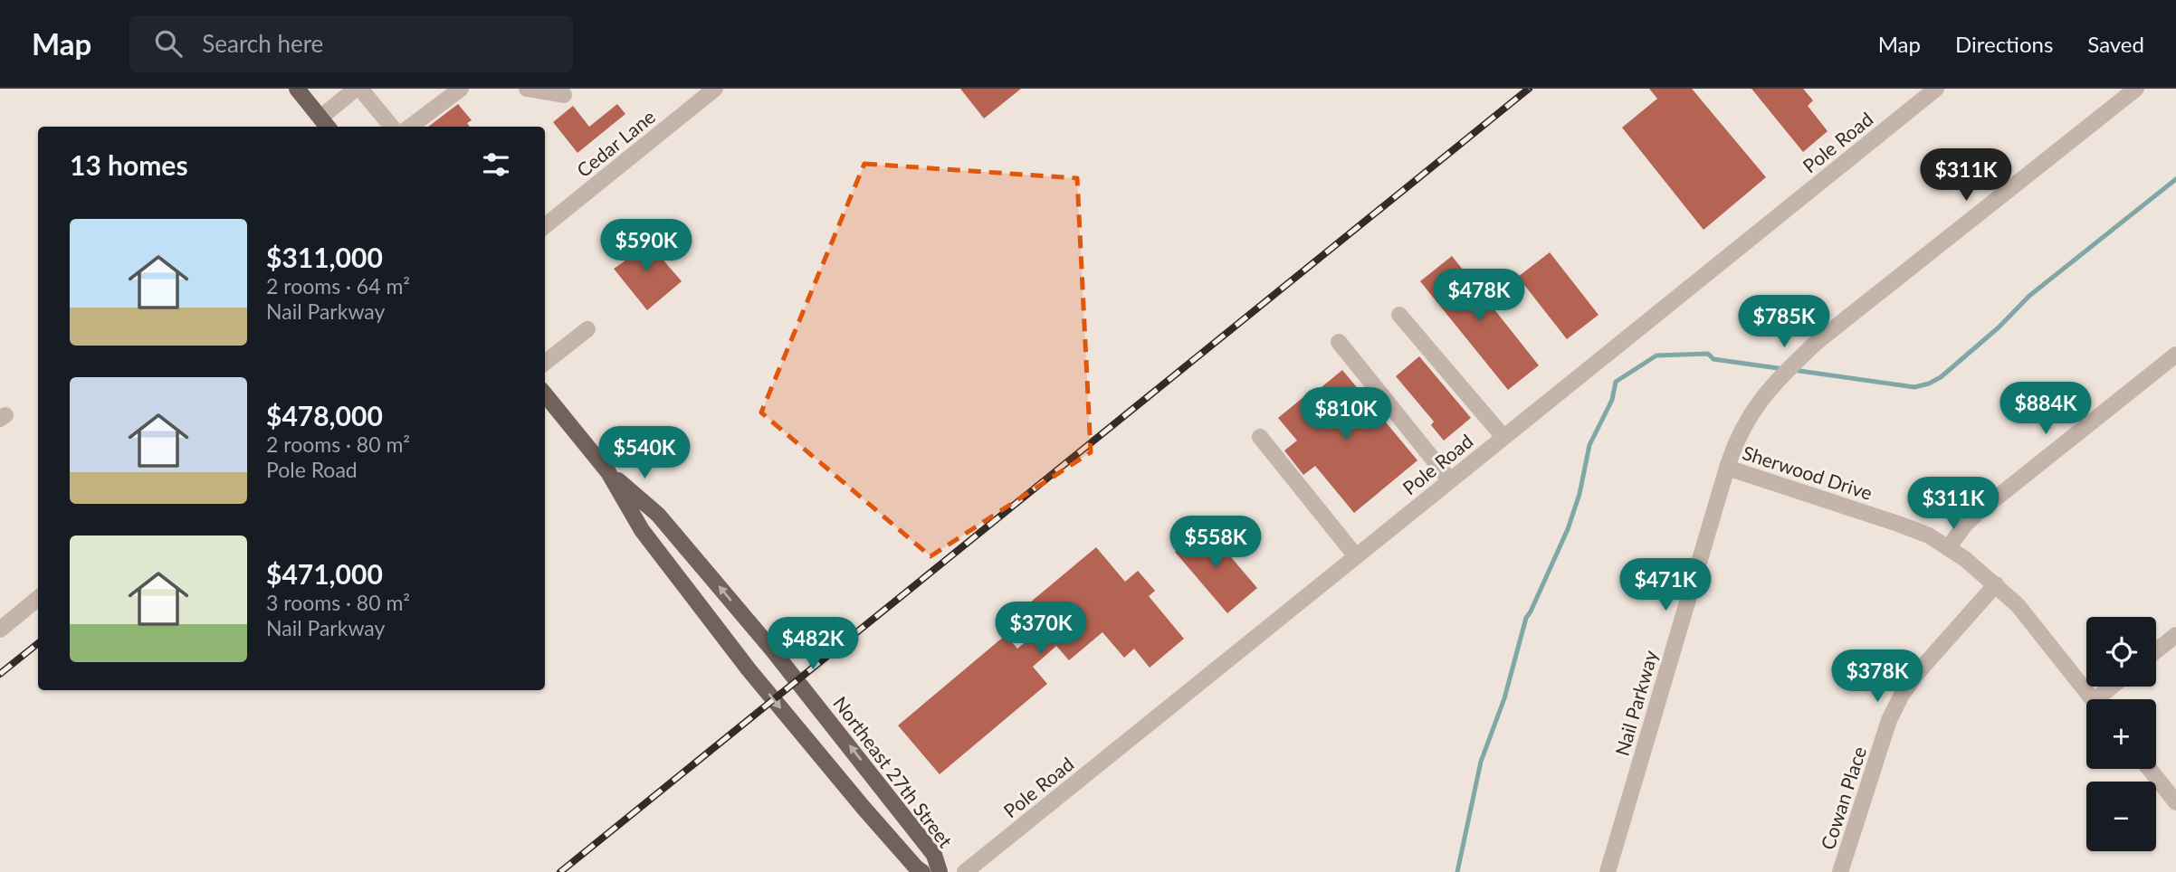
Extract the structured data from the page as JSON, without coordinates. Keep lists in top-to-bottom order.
{
  "streets": {
    "main road": ["Northeast 27th Street"],
    "street": [
      "Pole Road",
      "Cedar Lane",
      "Sherwood Drive",
      "Nail Parkway",
      "Cowan Place"
    ]
  },
  "crossings": [
    ["Sherwood Drive", "Nail Parkway"],
    ["Sherwood Drive", "Cowan Place"]
  ],
  "page": {
    "header": "Map",
    "search": "Search here",
    "nav": ["Map", "Directions", "Saved"],
    "heading": "13 homes",
    "price": [
      "$311K",
      "$590K",
      "$478K",
      "$785K",
      "$884K",
      "$810K",
      "$540K",
      "$311K",
      "$558K",
      "$471K",
      "$370K",
      "$482K",
      "$378K"
    ],
    "list": [
      {
        "name": "$311,000",
        "note": "2 rooms · 64 m² · Nail Parkway"
      },
      {
        "name": "$478,000",
        "note": "2 rooms · 80 m² · Pole Road"
      },
      {
        "name": "$471,000",
        "note": "3 rooms · 80 m² · Nail Parkway"
      }
    ],
    "map_buttons": ["+", "−"]
  }
}
